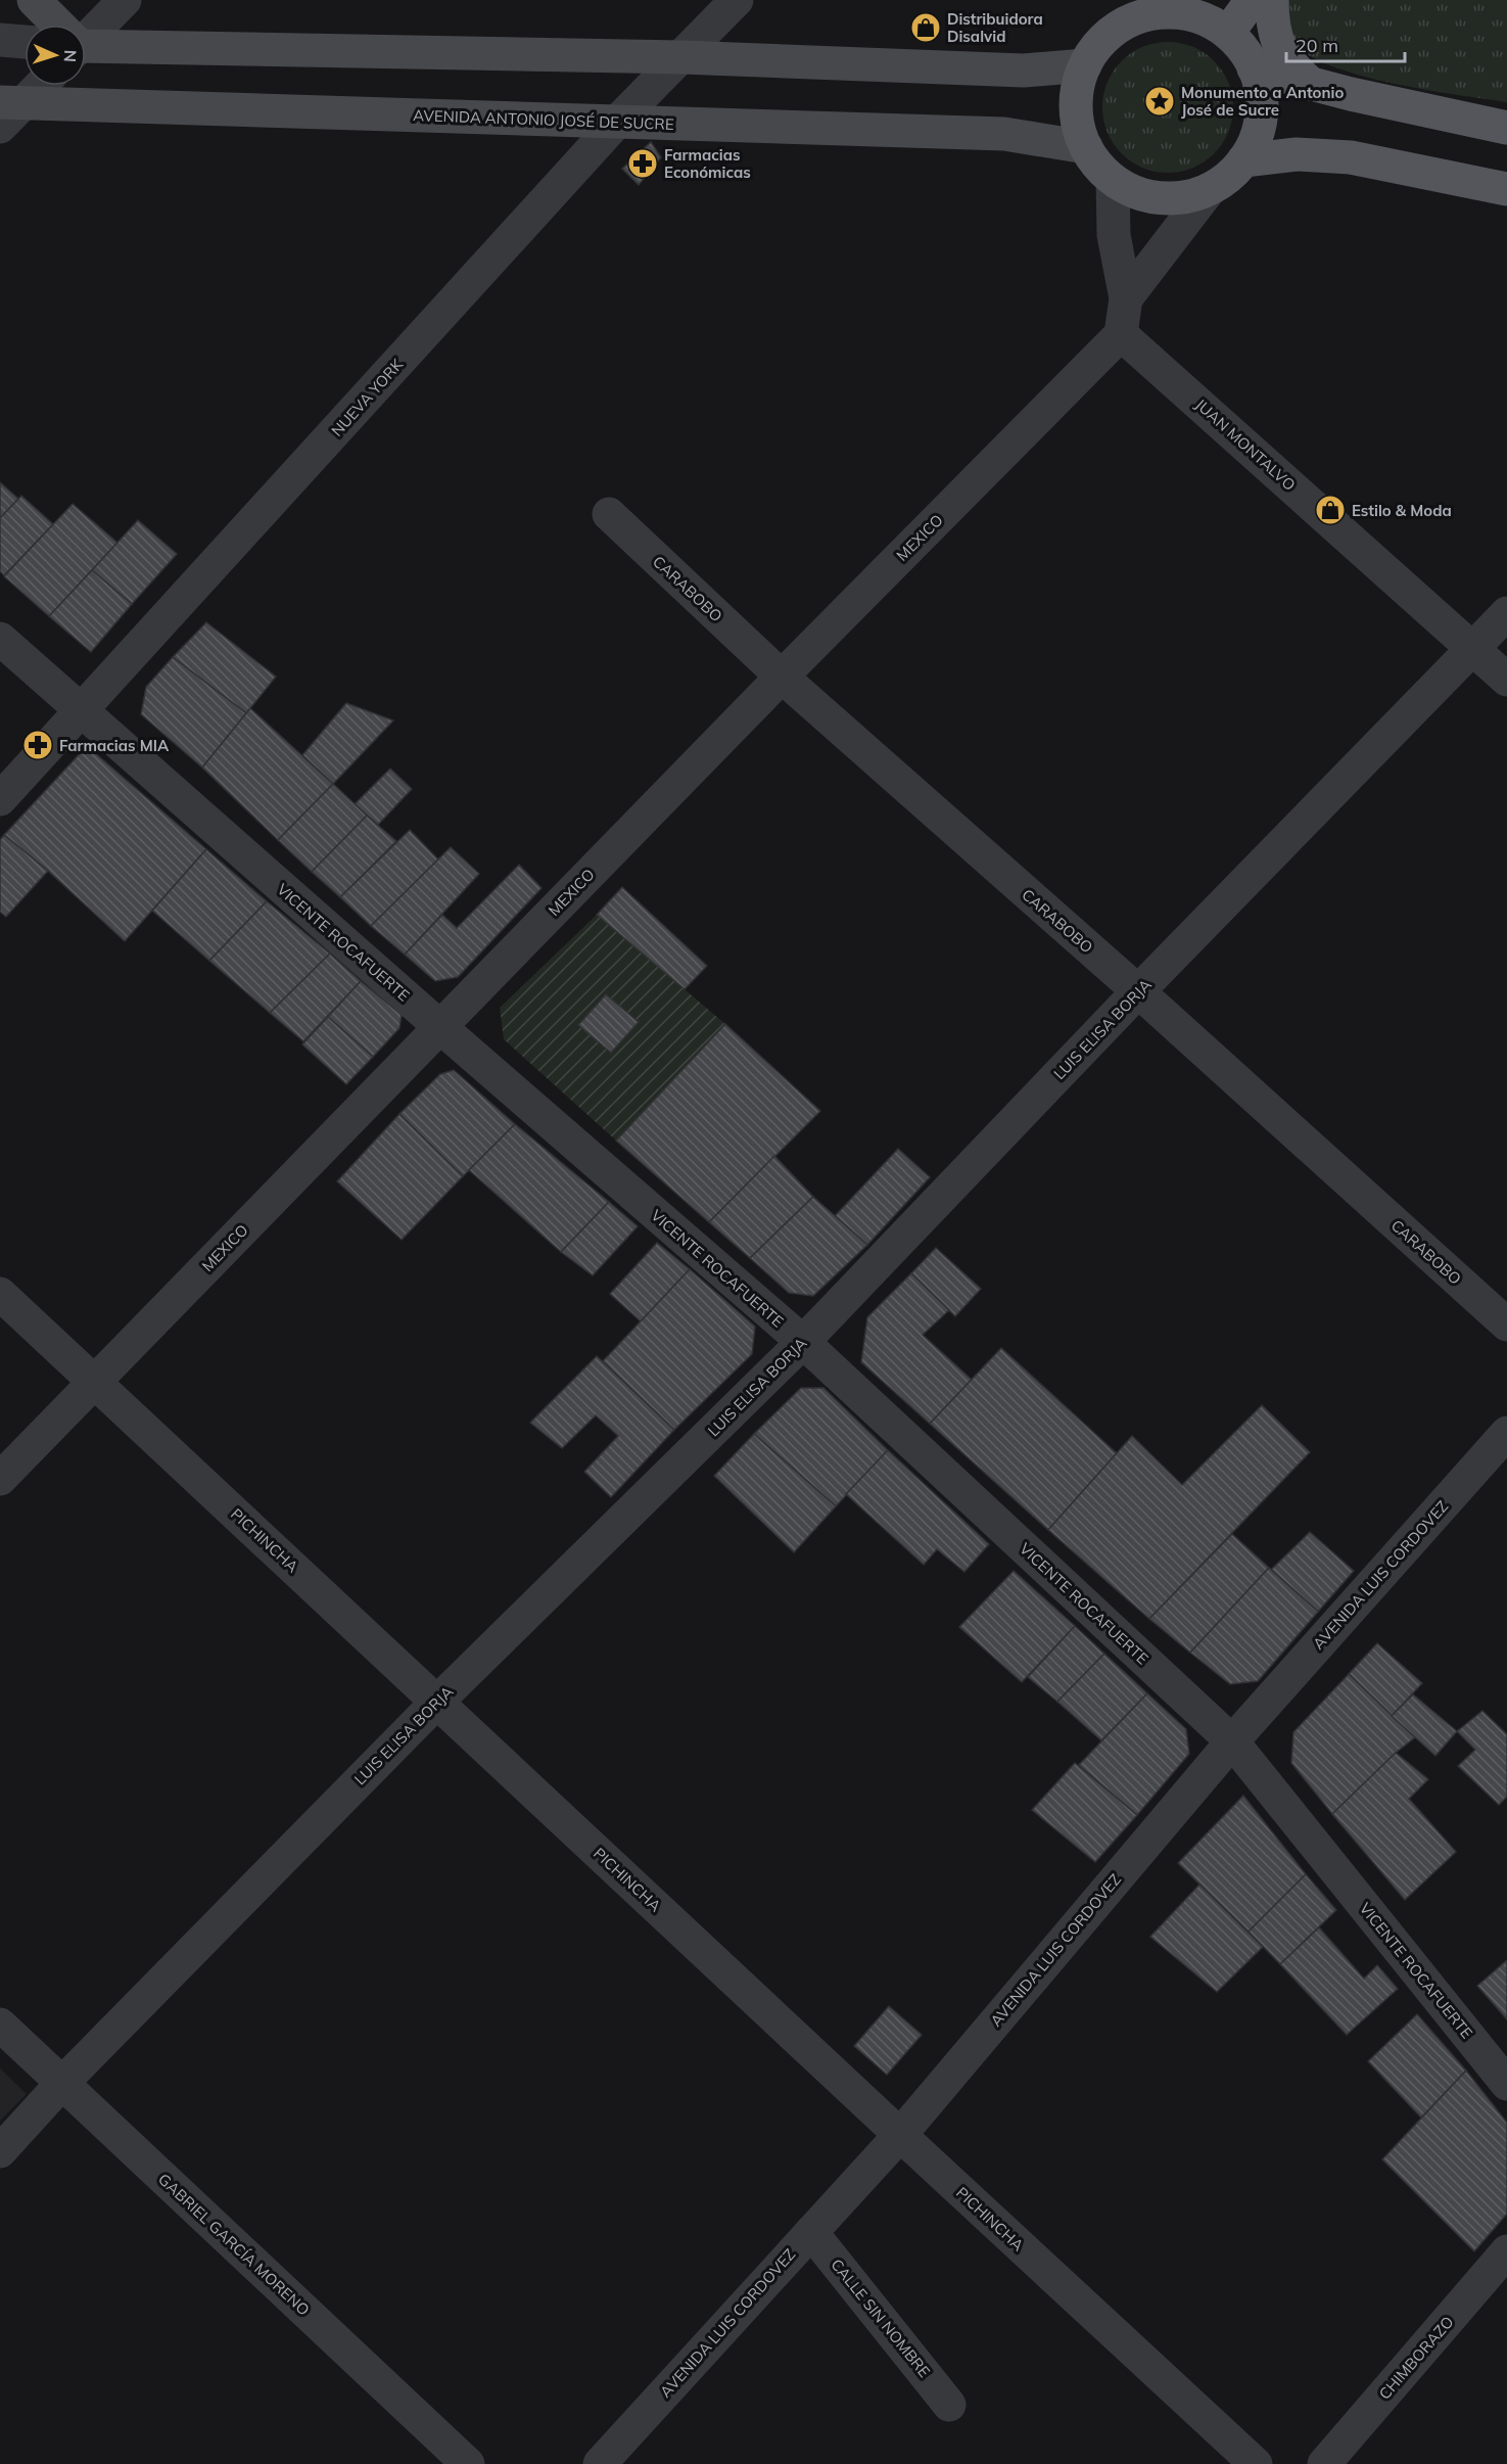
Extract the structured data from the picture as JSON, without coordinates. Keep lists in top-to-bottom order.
{
  "streets": {
    "main road": ["AVENIDA ANTONIO JOSÉ DE SUCRE"],
    "street": [
      "NUEVA YORK",
      "JUAN MONTALVO",
      "MEXICO",
      "CARABOBO",
      "VICENTE ROCAFUERTE",
      "LUIS ELISA BORJA",
      "PICHINCHA",
      "AVENIDA LUIS CORDOVEZ",
      "GABRIEL GARCÍA MORENO",
      "CALLE SIN NOMBRE",
      "CHIMBORAZO"
    ]
  },
  "crossings": [
    ["AVENIDA ANTONIO JOSÉ DE SUCRE", "NUEVA YORK"],
    ["NUEVA YORK", "VICENTE ROCAFUERTE"],
    ["JUAN MONTALVO", "MEXICO"],
    ["JUAN MONTALVO", "LUIS ELISA BORJA"],
    ["MEXICO", "CARABOBO"],
    ["MEXICO", "VICENTE ROCAFUERTE"],
    ["MEXICO", "PICHINCHA"],
    ["CARABOBO", "LUIS ELISA BORJA"],
    ["VICENTE ROCAFUERTE", "LUIS ELISA BORJA"],
    ["VICENTE ROCAFUERTE", "AVENIDA LUIS CORDOVEZ"],
    ["LUIS ELISA BORJA", "PICHINCHA"],
    ["LUIS ELISA BORJA", "GABRIEL GARCÍA MORENO"],
    ["PICHINCHA", "AVENIDA LUIS CORDOVEZ"],
    ["AVENIDA LUIS CORDOVEZ", "CALLE SIN NOMBRE"]
  ],
  "places": {
    "shop": ["Distribuidora Disalvid", "Estilo & Moda"],
    "place": ["Monumento a Antonio José de Sucre"],
    "pharmacy": ["Farmacias Económicas", "Farmacias MIA"]
  },
  "scale_bar": "20 m",
  "north": "right"
}
